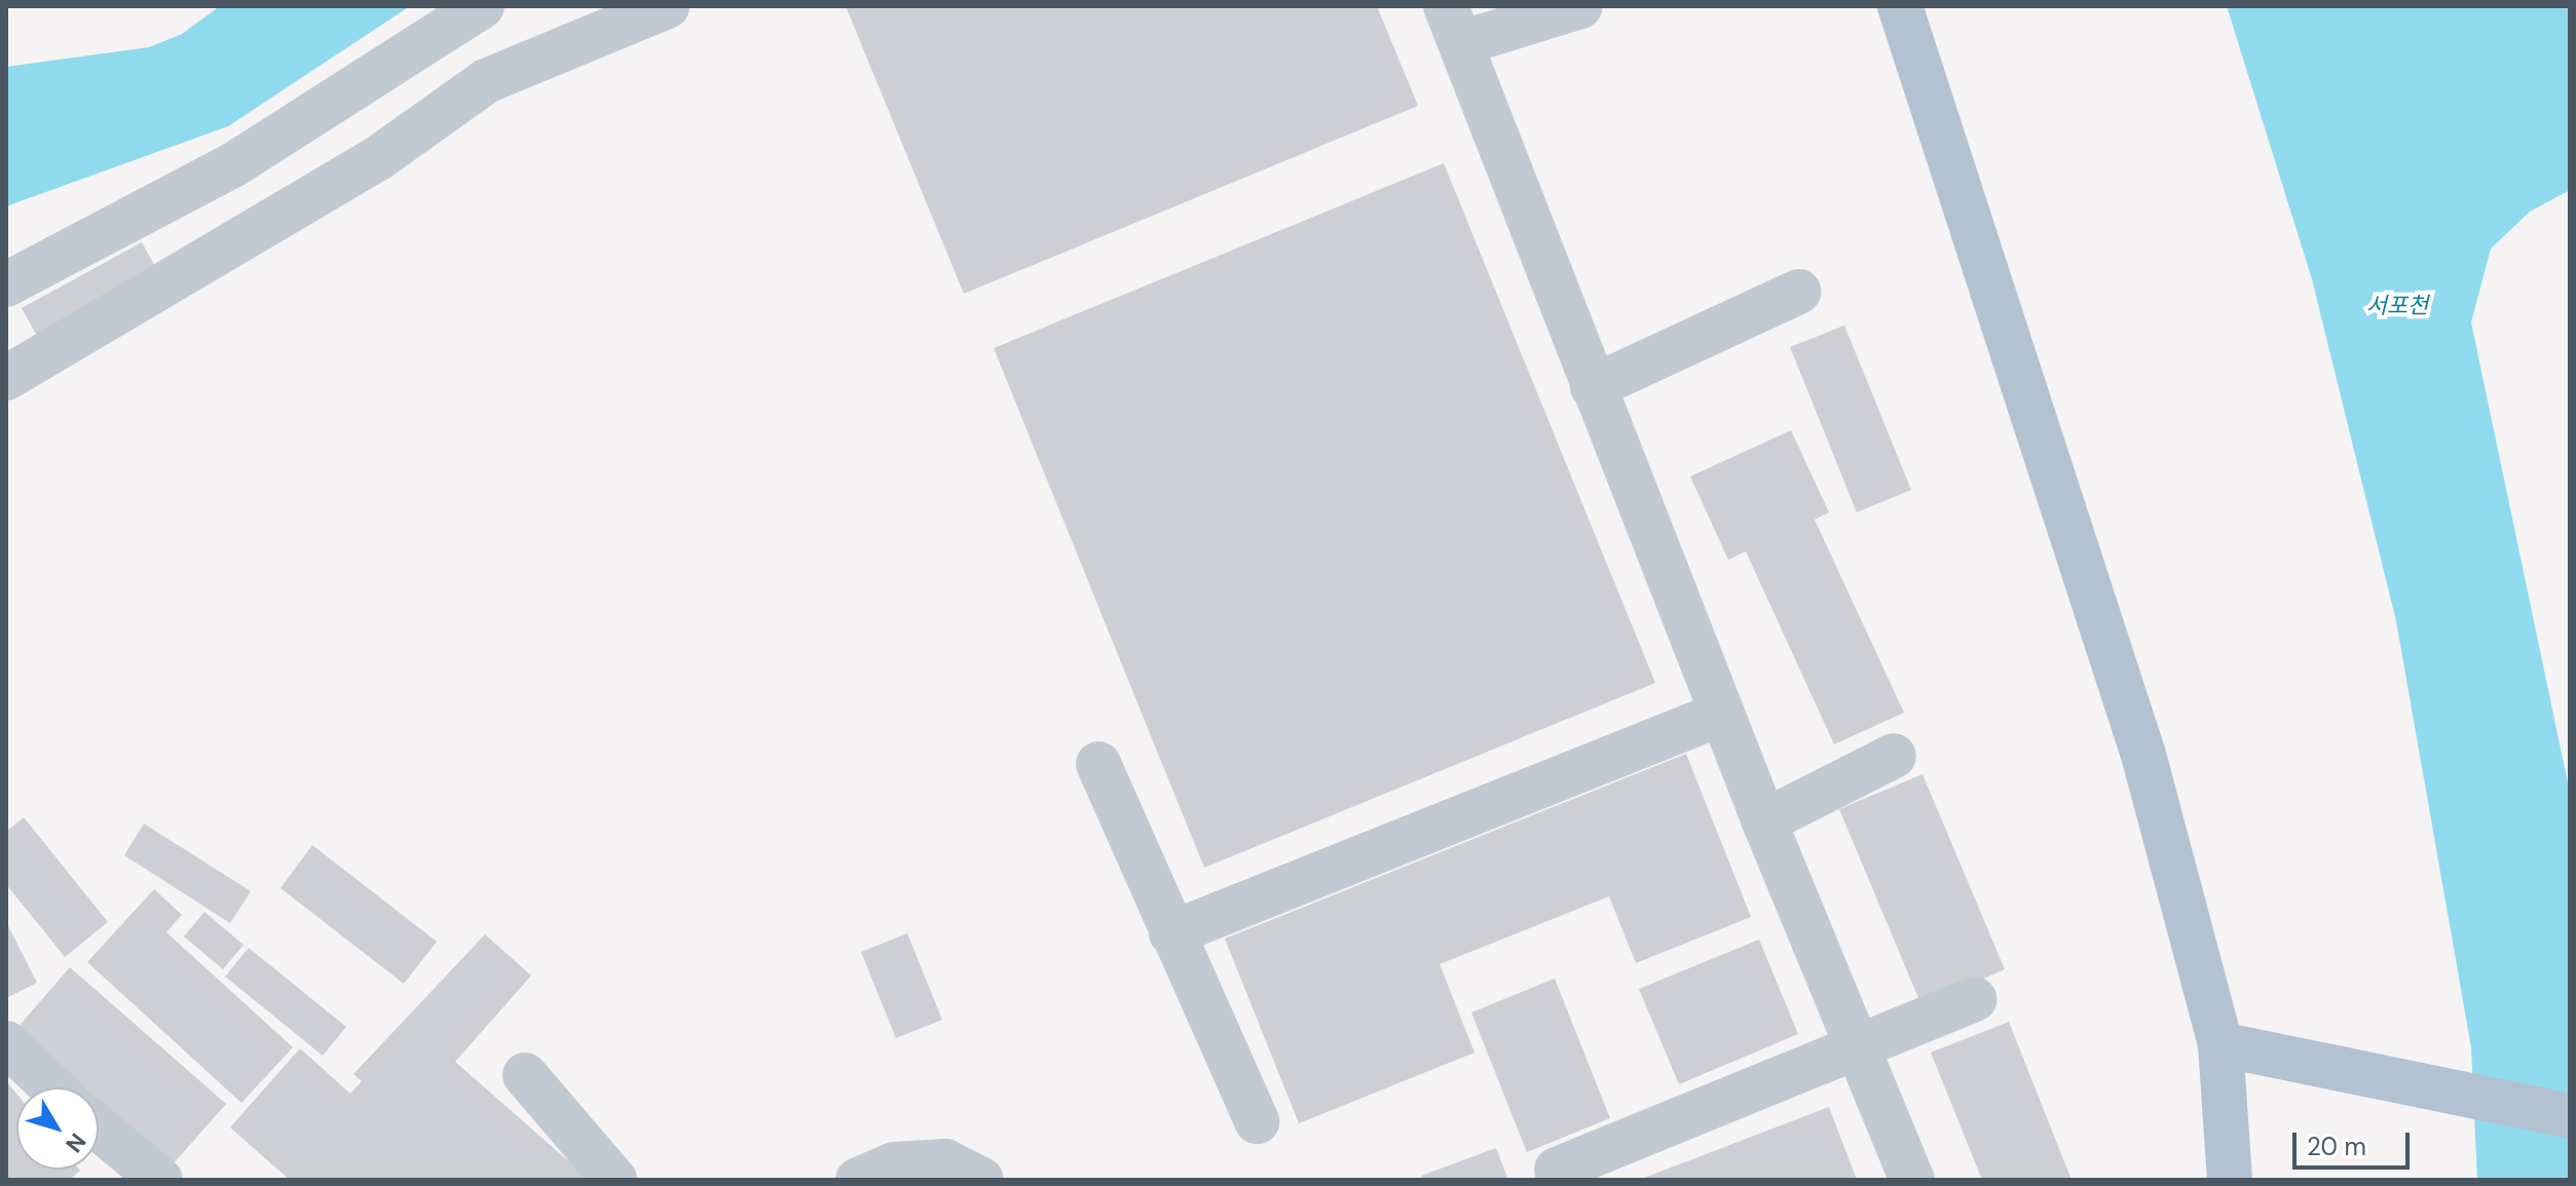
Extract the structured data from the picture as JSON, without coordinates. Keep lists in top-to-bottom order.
{
  "water": ["서포천"],
  "scale_bar": "20 m",
  "north": "bottom right"
}
